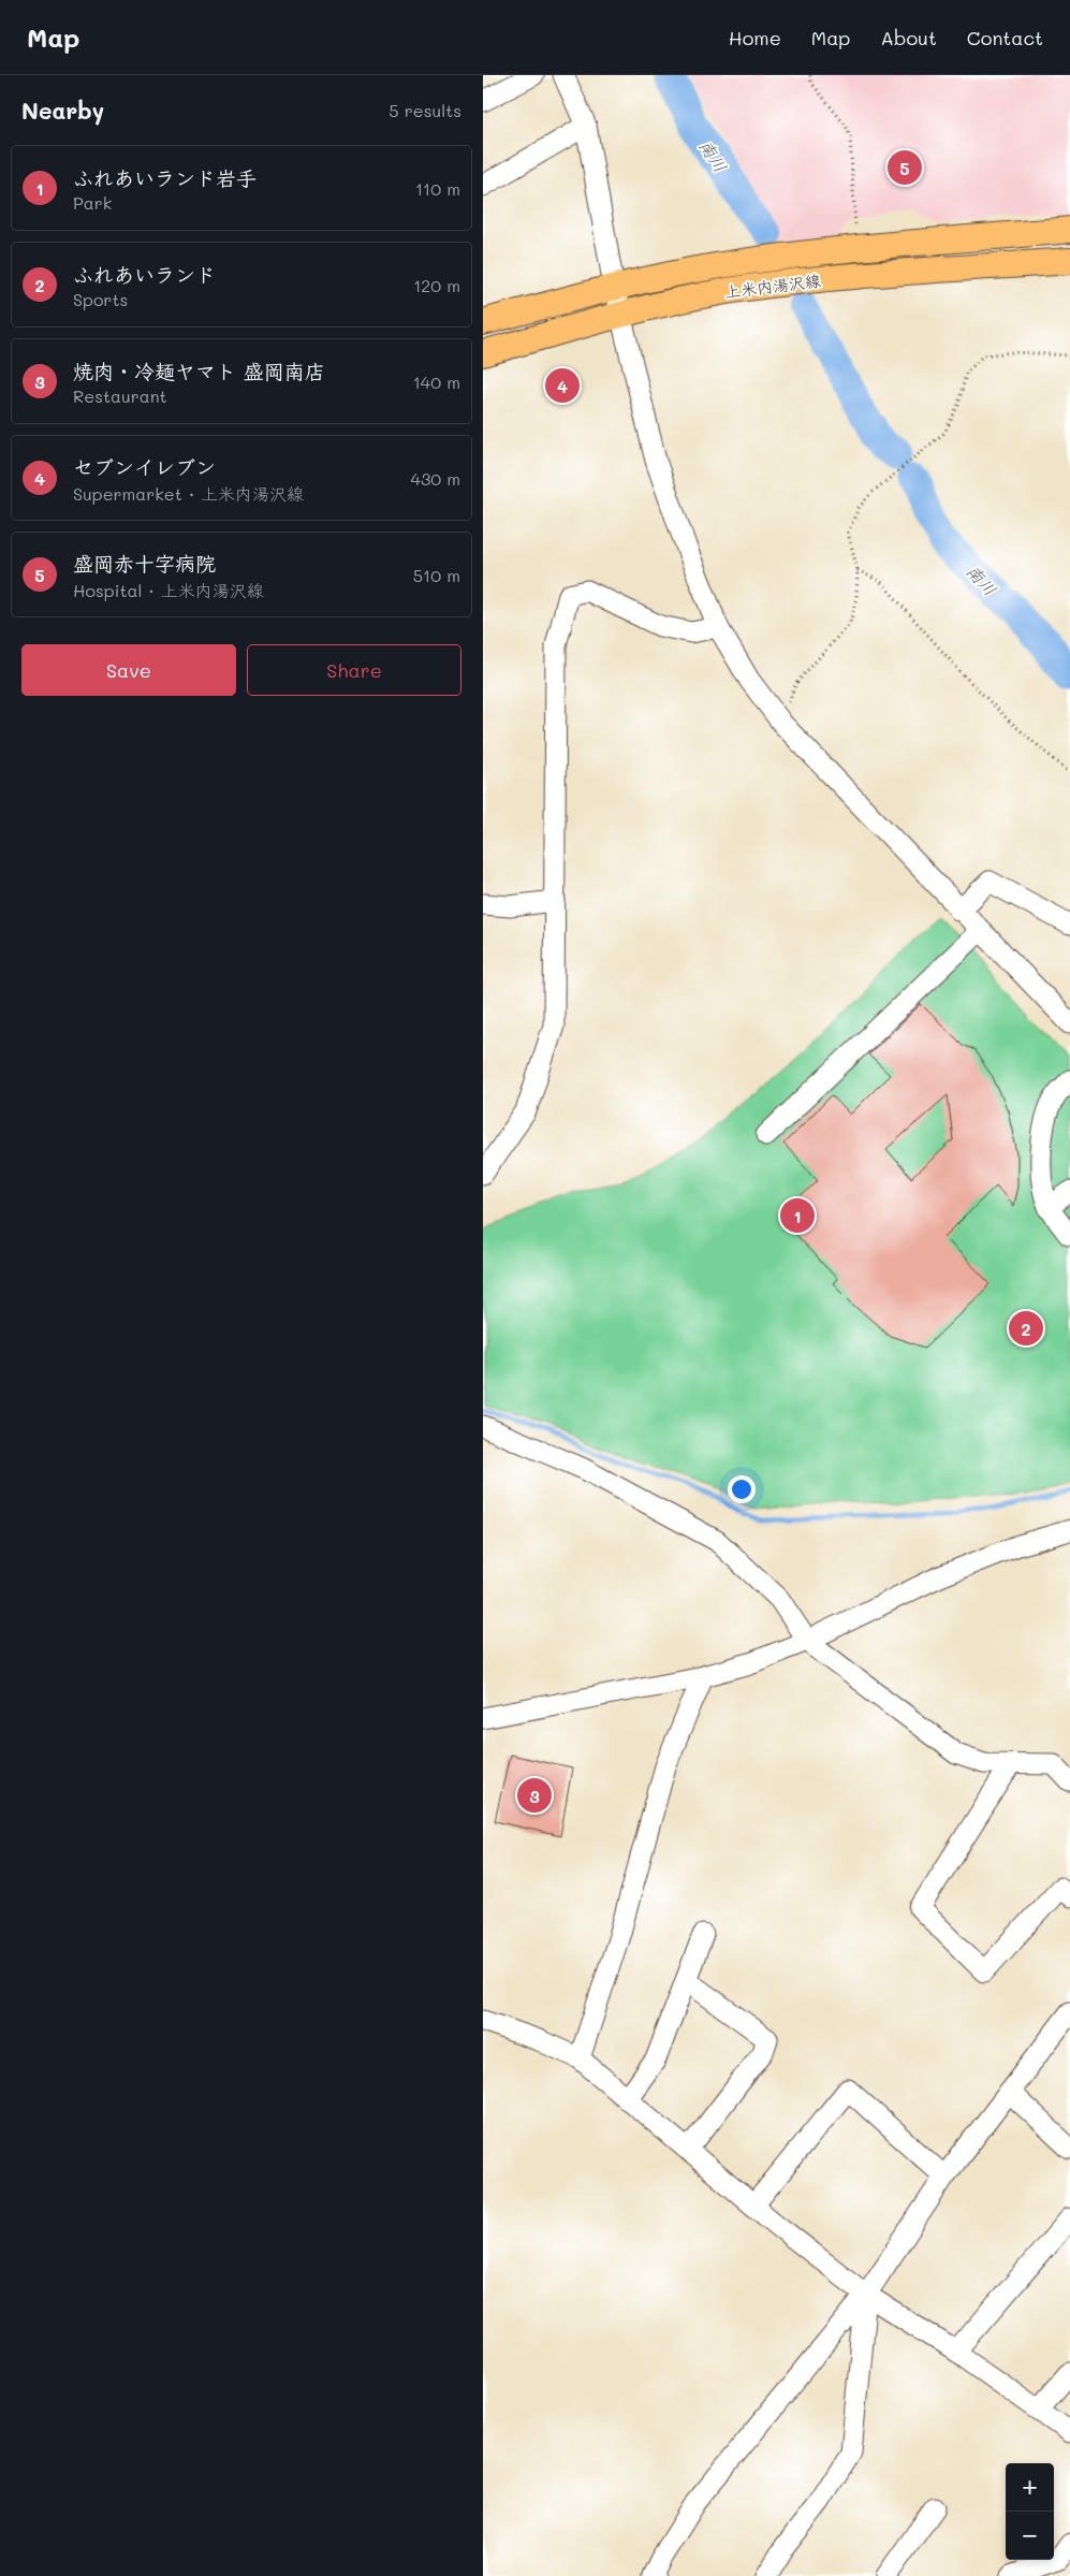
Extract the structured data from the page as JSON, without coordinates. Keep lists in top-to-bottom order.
{
  "streets": {
    "main road": ["上米内湯沢線"]
  },
  "water": ["南川"],
  "page": {
    "header": "Map",
    "nav": [
      "Home",
      "Map",
      "About",
      "Contact"
    ],
    "heading": ["Nearby", "5 results"],
    "list": [
      {
        "mark": "1",
        "name": "ふれあいランド岩手",
        "note": "Park",
        "value": "110 m"
      },
      {
        "mark": "2",
        "name": "ふれあいランド",
        "note": "Sports",
        "value": "120 m"
      },
      {
        "mark": "3",
        "name": "焼肉・冷麺ヤマト 盛岡南店",
        "note": "Restaurant",
        "value": "140 m"
      },
      {
        "mark": "4",
        "name": "セブンイレブン",
        "note": "Supermarket · 上米内湯沢線",
        "value": "430 m"
      },
      {
        "mark": "5",
        "name": "盛岡赤十字病院",
        "note": "Hospital · 上米内湯沢線",
        "value": "510 m"
      }
    ],
    "pins": [
      "5",
      "4",
      "1",
      "2",
      "3"
    ],
    "buttons": ["Save", "Share"],
    "map_buttons": ["+", "−"]
  }
}
